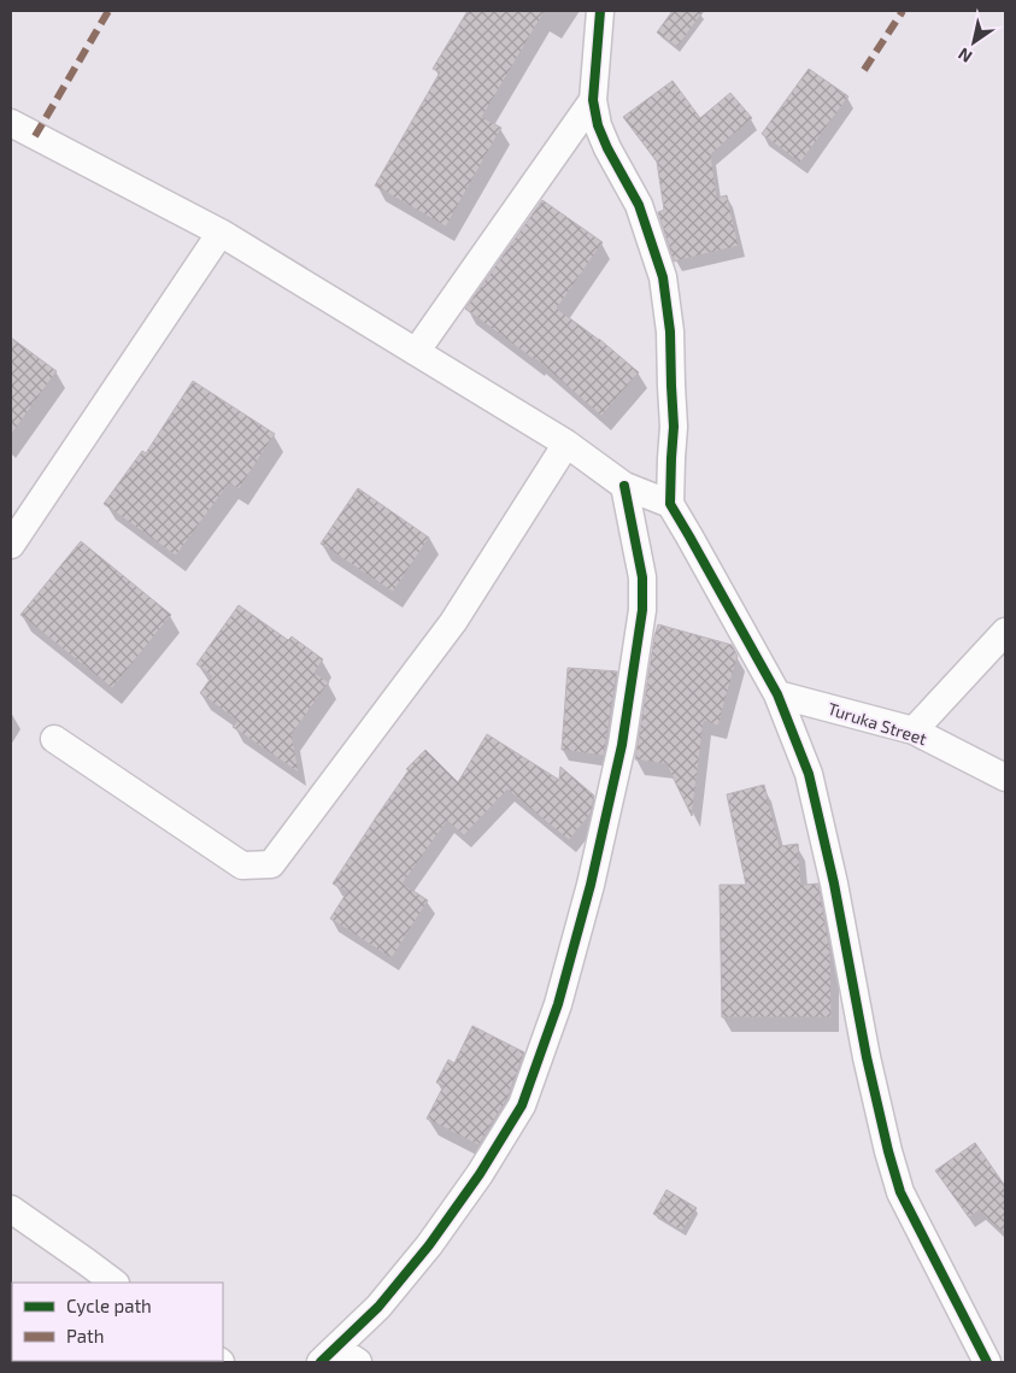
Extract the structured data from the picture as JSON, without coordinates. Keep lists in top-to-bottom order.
{
  "streets": {
    "street": ["Turuka Street"]
  },
  "legend": ["Cycle path", "Path"],
  "north": "bottom left"
}
